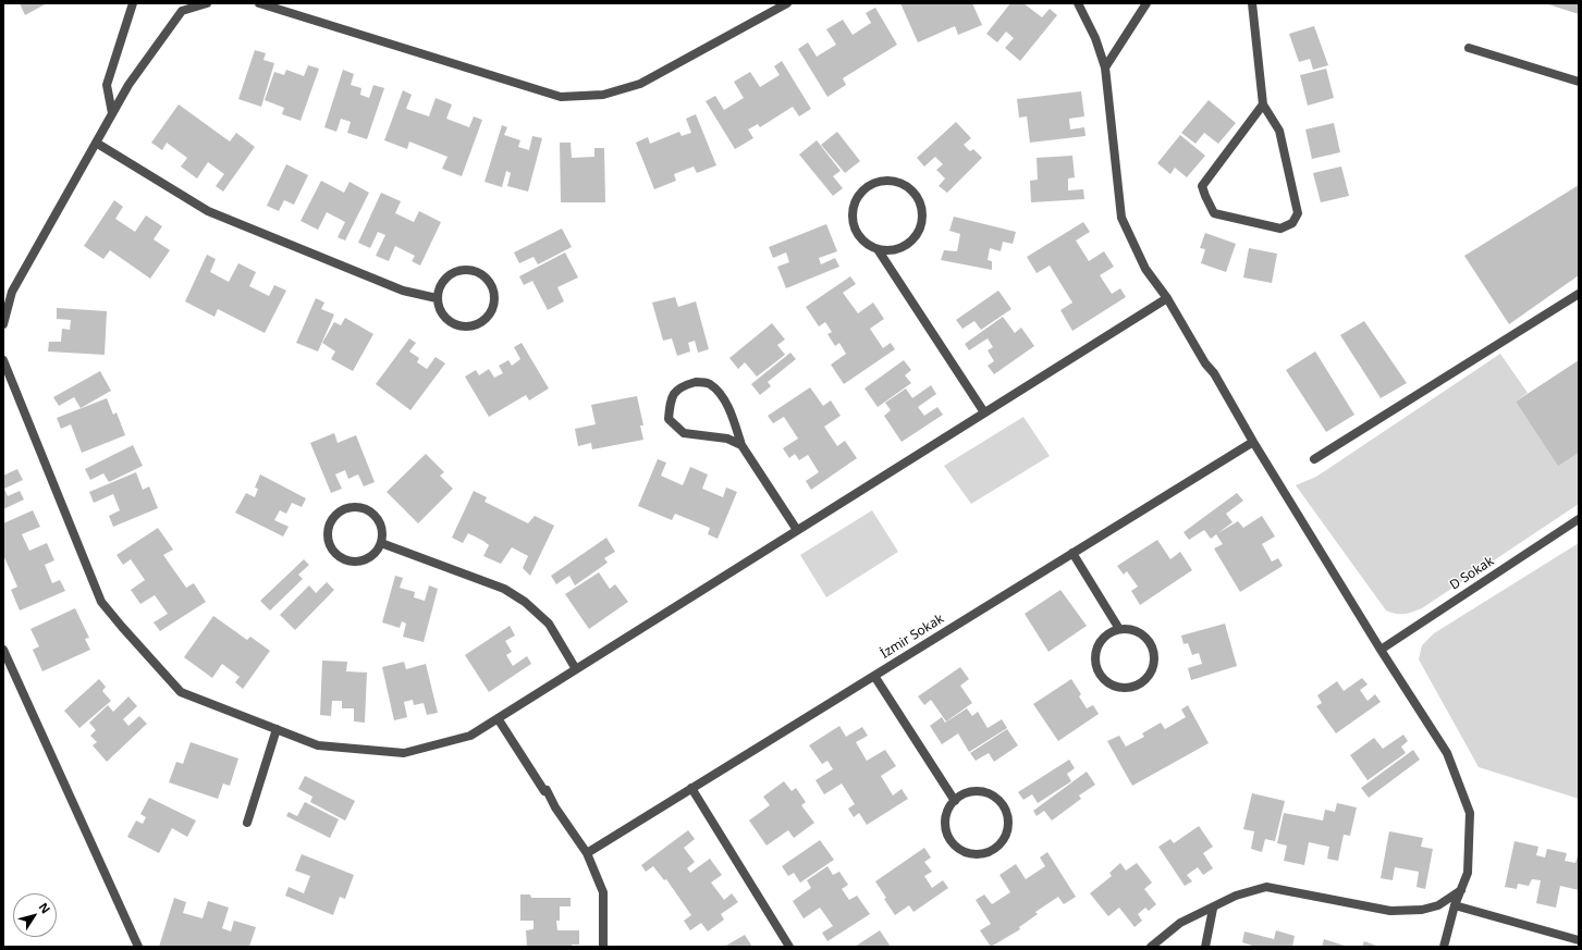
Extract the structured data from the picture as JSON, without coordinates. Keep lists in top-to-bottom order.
{
  "streets": {
    "street": ["D Sokak", "İzmir Sokak"]
  },
  "north": "top right"
}
